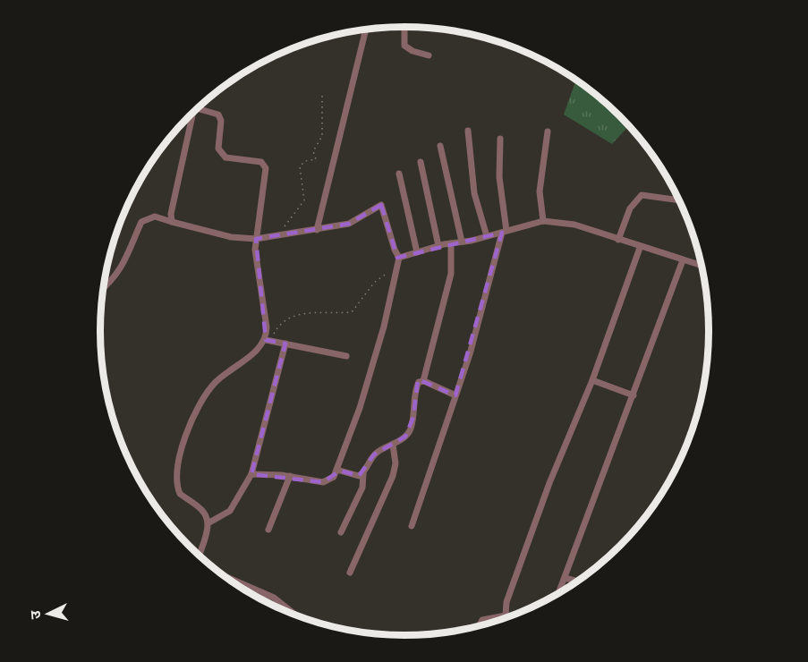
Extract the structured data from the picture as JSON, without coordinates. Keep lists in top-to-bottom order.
{
  "north": "left"
}
